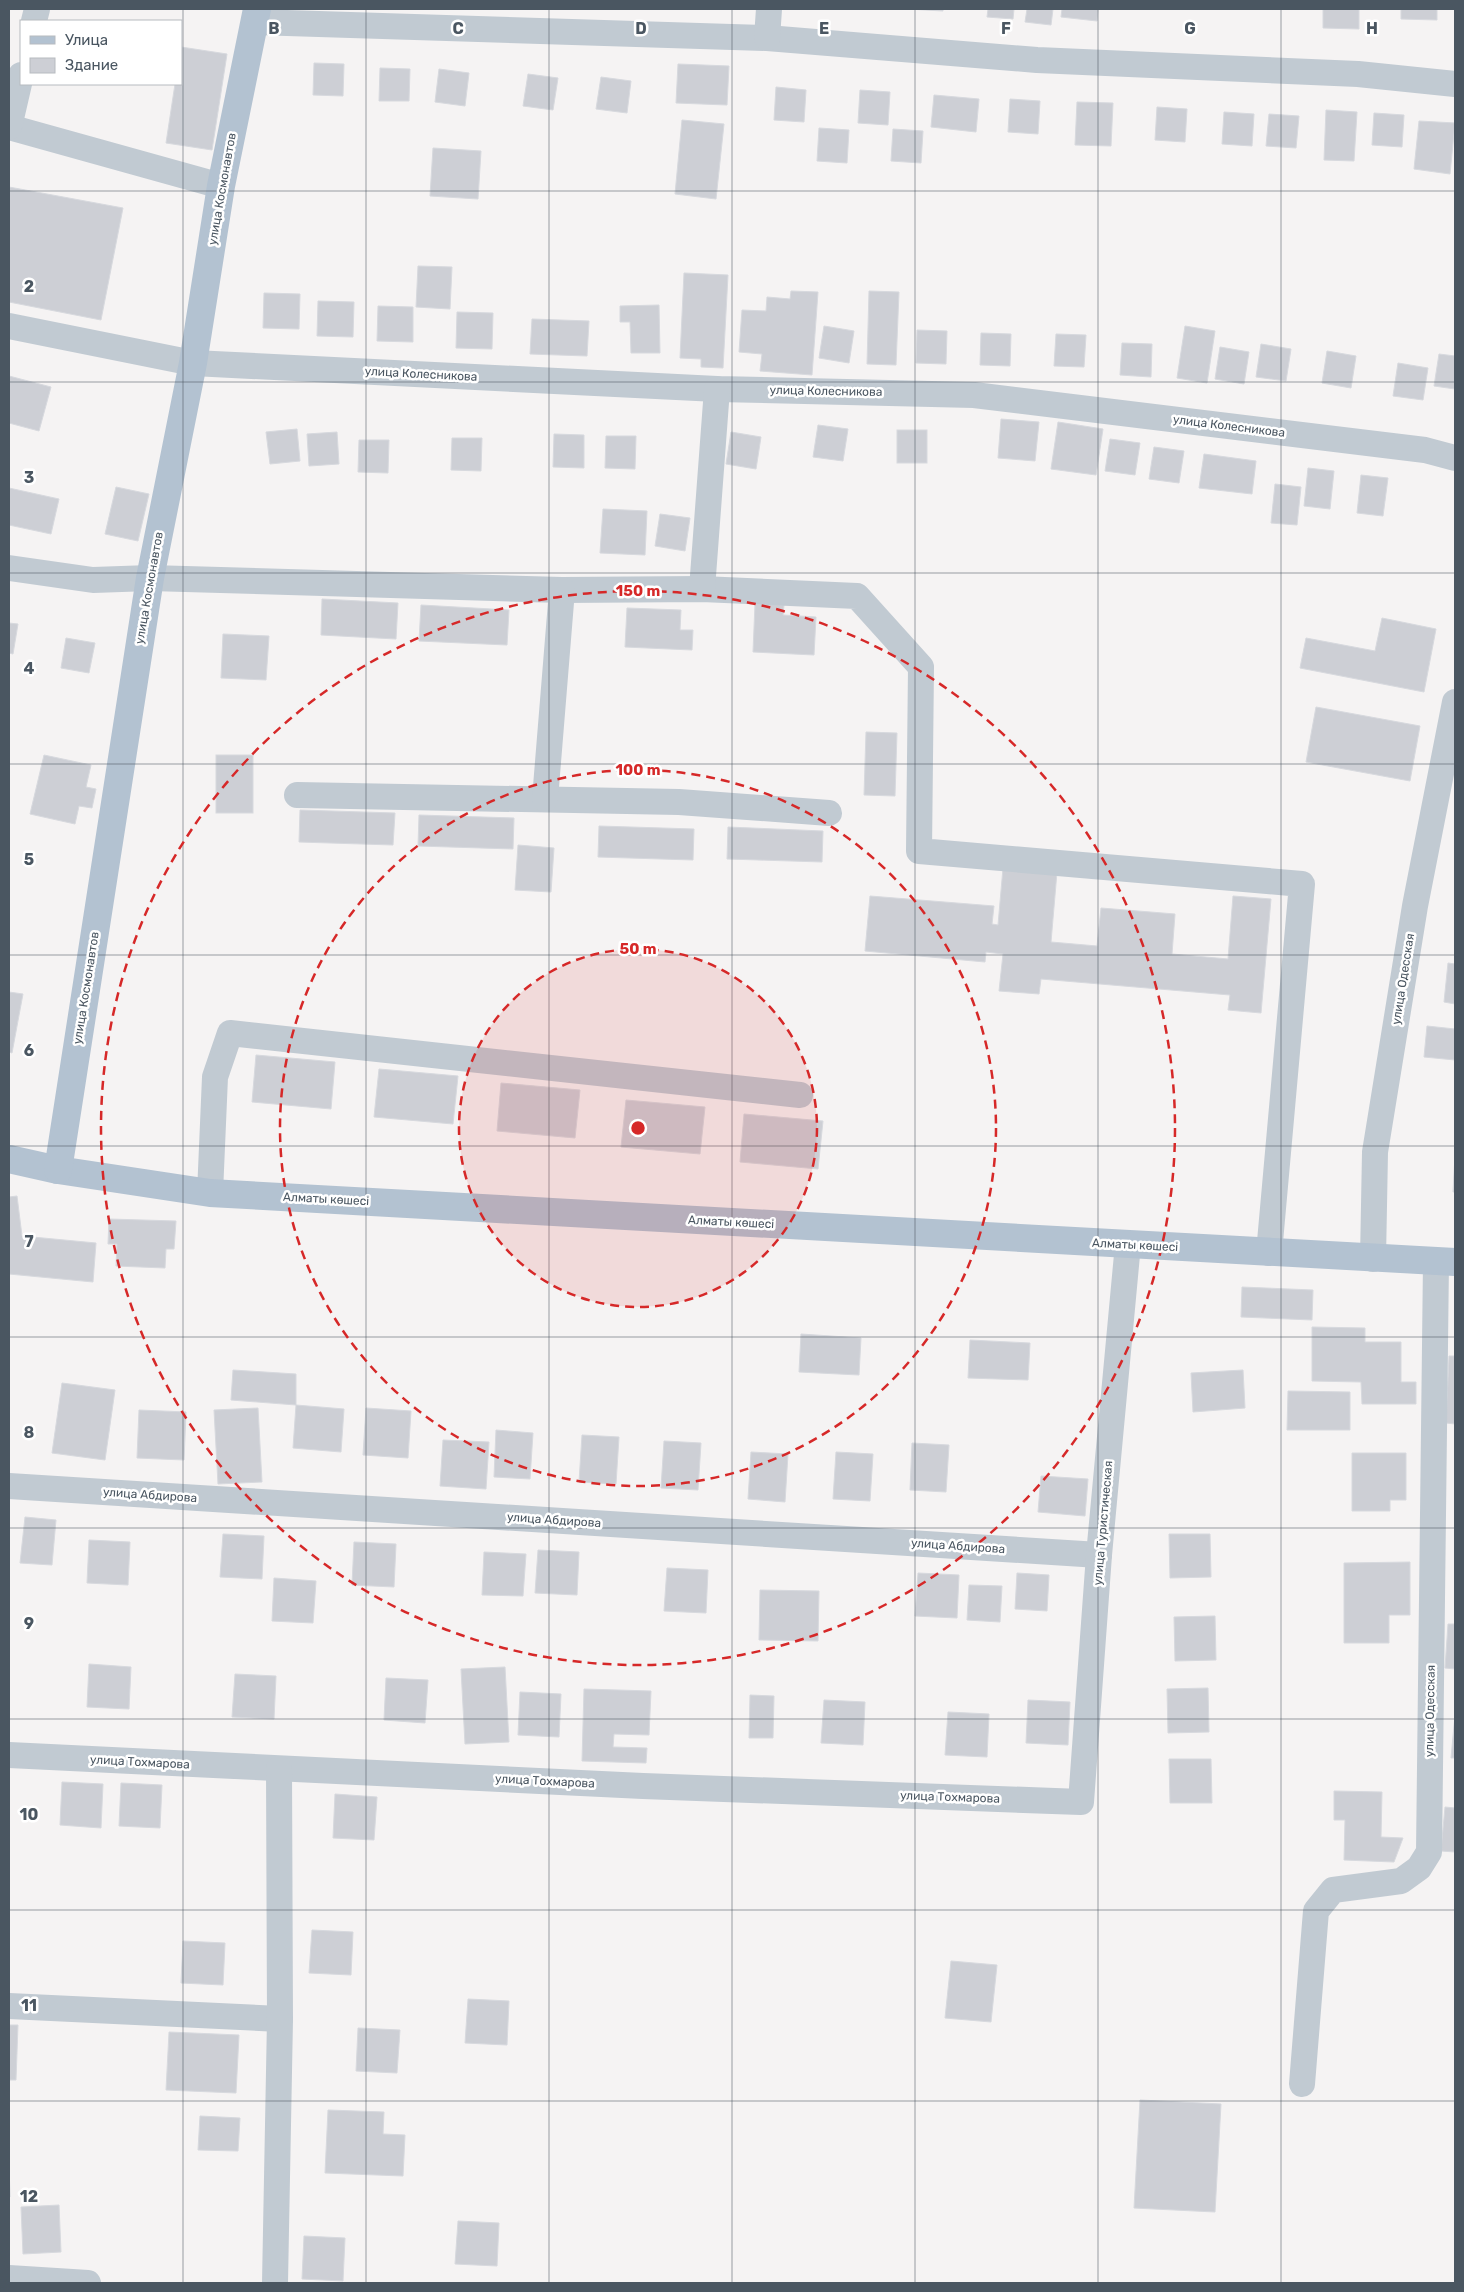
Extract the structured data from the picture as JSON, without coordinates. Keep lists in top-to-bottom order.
{
  "streets": {
    "main road": ["улица Космонавтов", "Алматы көшесі"],
    "street": [
      "улица Колесникова",
      "улица Одесская",
      "улица Абдирова",
      "улица Туристическая",
      "улица Тохмарова"
    ]
  },
  "crossings": [
    ["улица Космонавтов", "улица Колесникова"],
    ["улица Космонавтов", "Алматы көшесі"],
    ["улица Одесская", "Алматы көшесі"],
    ["Алматы көшесі", "улица Туристическая"],
    ["улица Абдирова", "улица Туристическая"],
    ["улица Туристическая", "улица Тохмарова"]
  ],
  "legend": ["Улица", "Здание"],
  "grid": {
    "columns": [
      "B",
      "C",
      "D",
      "E",
      "F",
      "G",
      "H"
    ],
    "rows": [
      "2",
      "3",
      "4",
      "5",
      "6",
      "7",
      "8",
      "9",
      "10",
      "11",
      "12"
    ]
  },
  "rings": ["150 m", "100 m", "50 m"]
}
